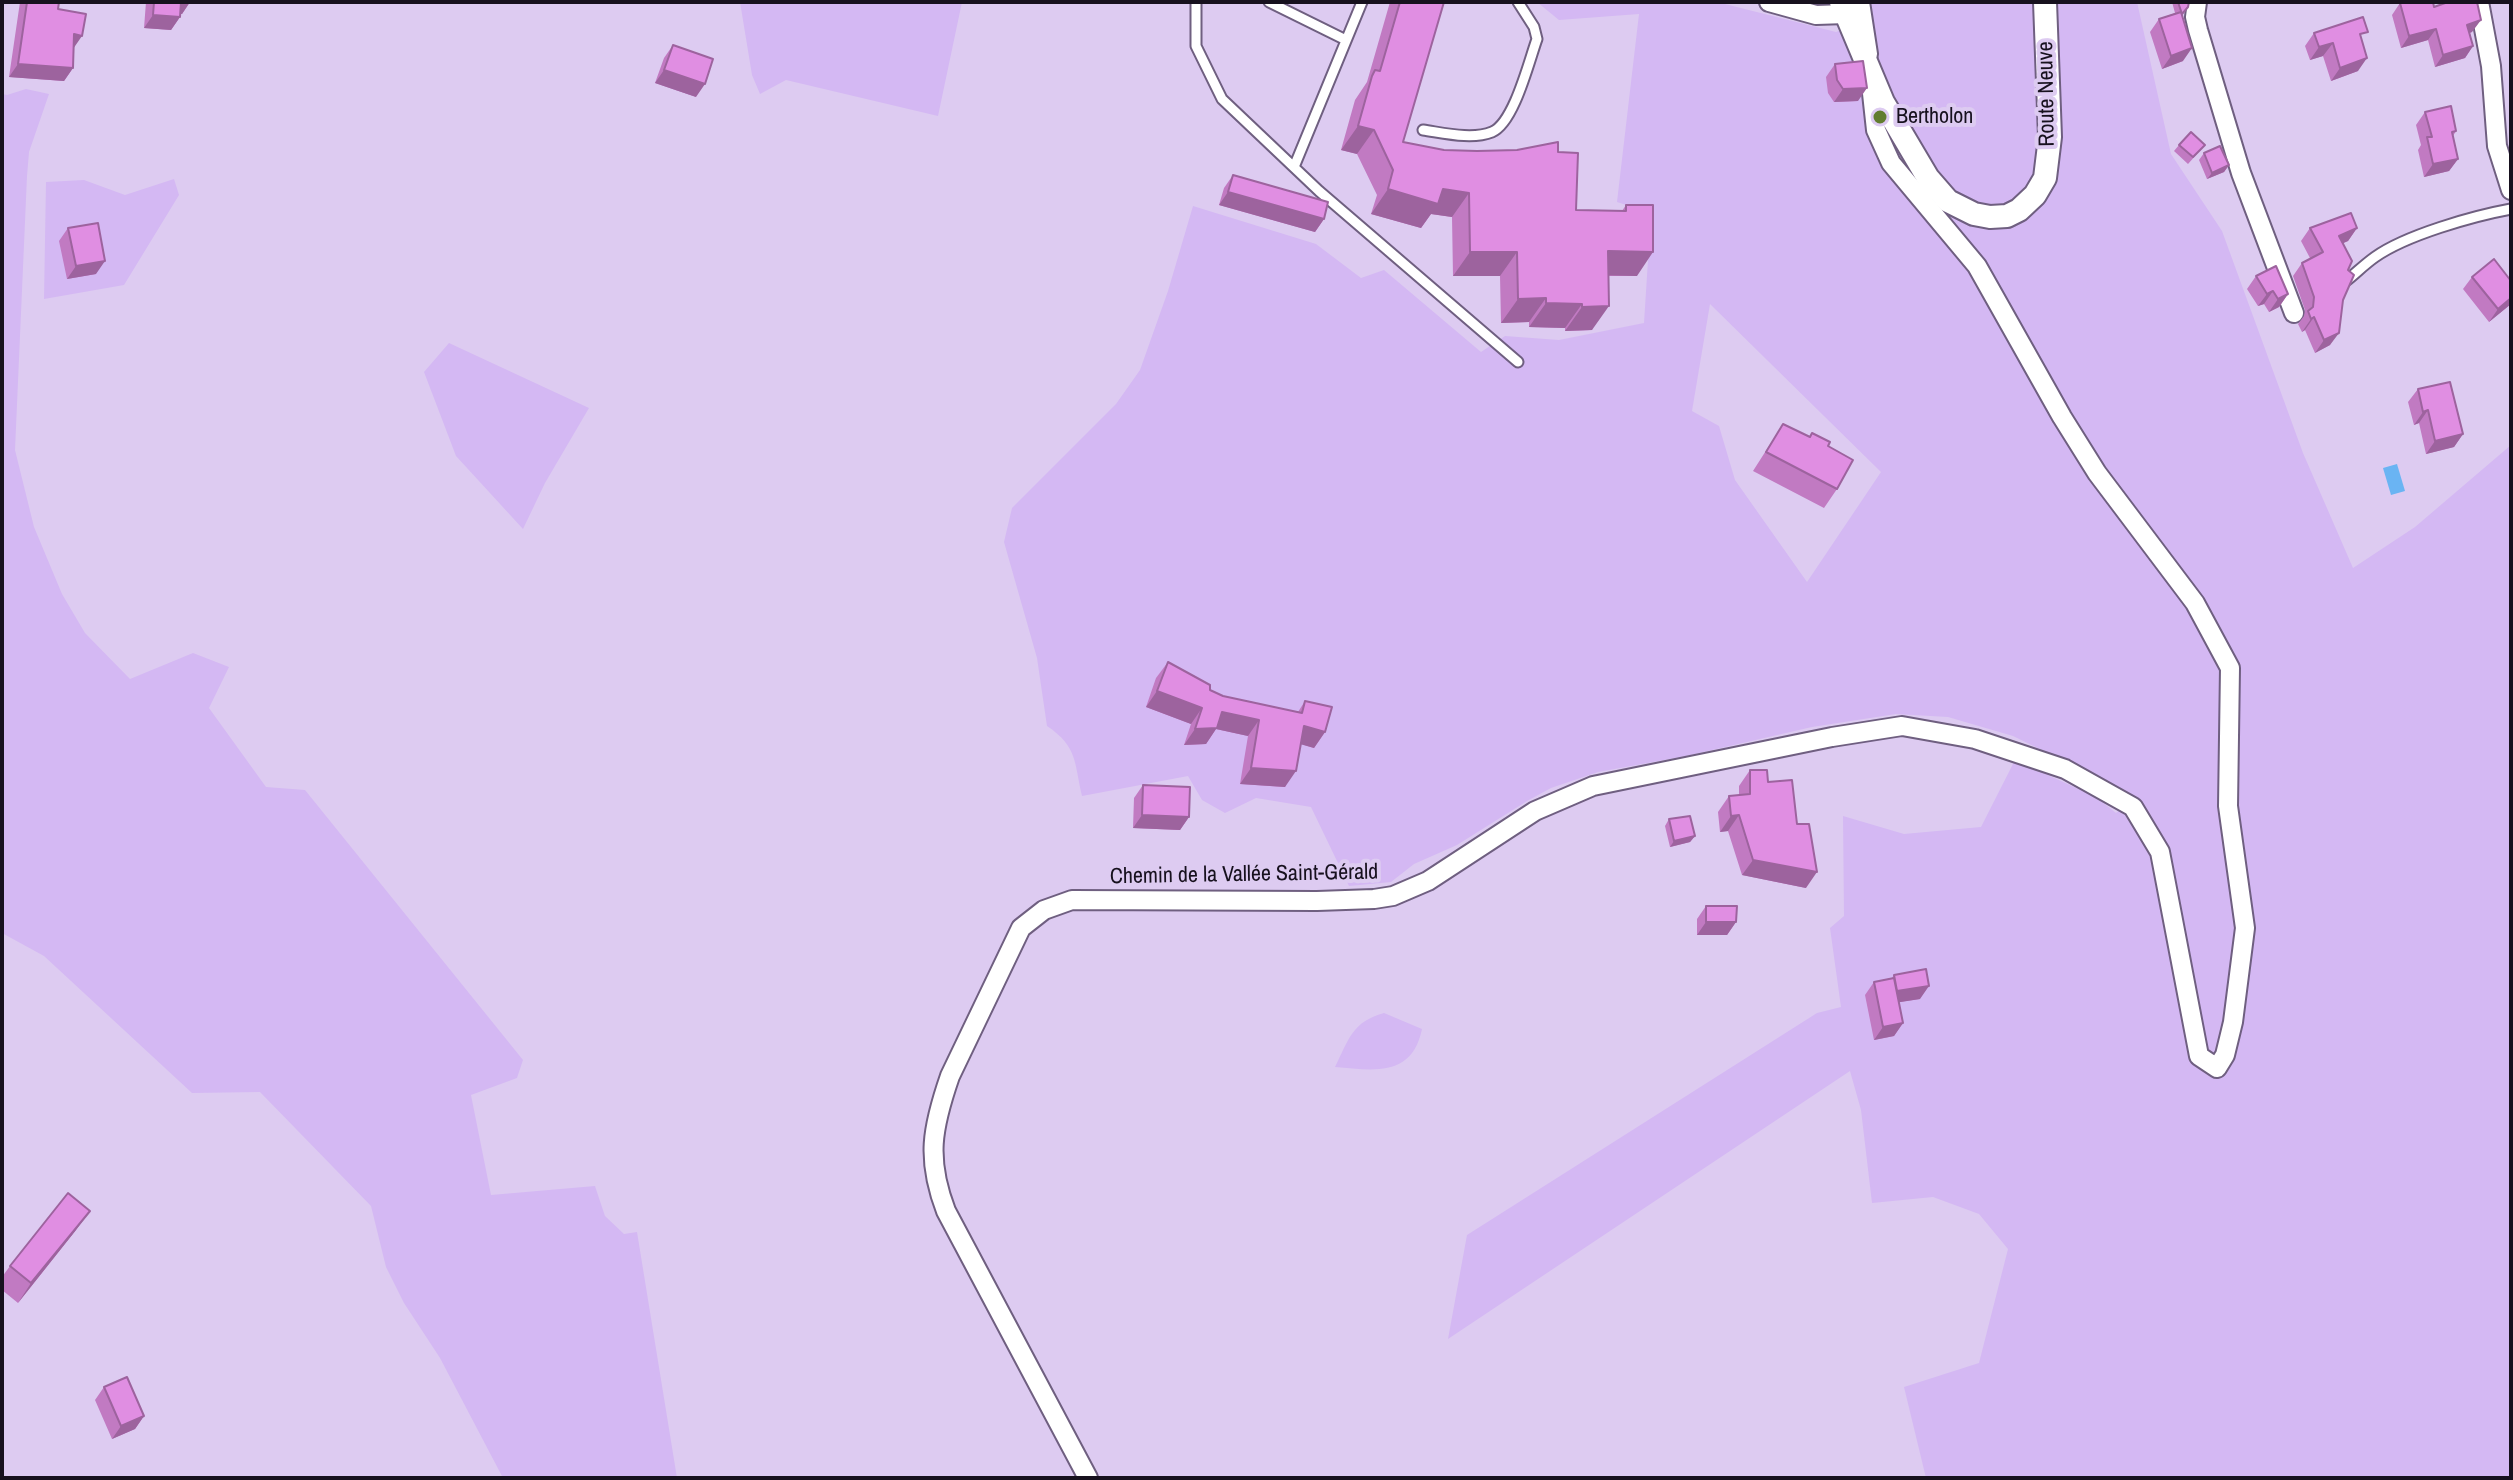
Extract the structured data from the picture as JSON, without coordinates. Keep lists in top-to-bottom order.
{
  "streets": {
    "street": ["Route Neuve", "Chemin de la Vallée Saint-Gérald"]
  },
  "crossings": [
    ["Route Neuve", "Chemin de la Vallée Saint-Gérald"]
  ],
  "places": ["Bertholon"]
}
